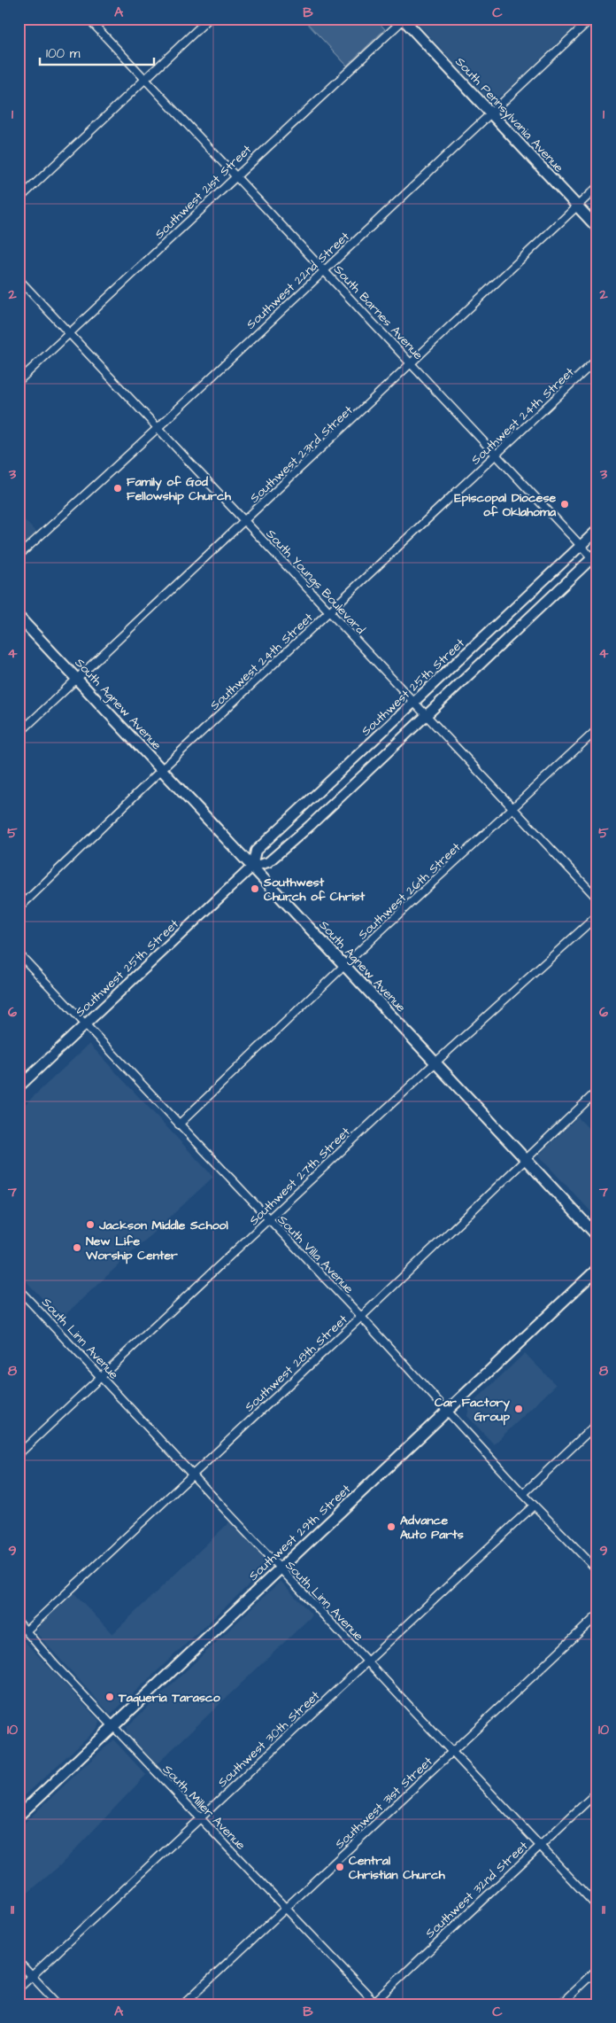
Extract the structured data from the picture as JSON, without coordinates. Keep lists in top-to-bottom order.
{
  "streets": {
    "main road": ["South Pennsylvania Avenue", "South Agnew Avenue", "Southwest 29th Street"],
    "street": [
      "Southwest 21st Street",
      "Southwest 22nd Street",
      "South Barnes Avenue",
      "Southwest 24th Street",
      "Southwest 23rd Street",
      "South Youngs Boulevard",
      "Southwest 25th Street",
      "Southwest 26th Street",
      "Southwest 27th Street",
      "South Villa Avenue",
      "South Linn Avenue",
      "Southwest 28th Street",
      "Southwest 30th Street",
      "Southwest 31st Street",
      "South Miller Avenue",
      "Southwest 32nd Street"
    ]
  },
  "crossings": [
    ["South Pennsylvania Avenue", "Southwest 21st Street"],
    ["South Pennsylvania Avenue", "Southwest 22nd Street"],
    ["South Pennsylvania Avenue", "Southwest 23rd Street"],
    ["Southwest 21st Street", "South Barnes Avenue"],
    ["Southwest 21st Street", "South Youngs Boulevard"],
    ["Southwest 22nd Street", "South Barnes Avenue"],
    ["Southwest 22nd Street", "South Youngs Boulevard"],
    ["South Barnes Avenue", "Southwest 24th Street"],
    ["South Barnes Avenue", "Southwest 23rd Street"],
    ["South Barnes Avenue", "Southwest 25th Street"],
    ["Southwest 24th Street", "South Youngs Boulevard"],
    ["Southwest 24th Street", "South Agnew Avenue"],
    ["Southwest 23rd Street", "South Youngs Boulevard"],
    ["Southwest 23rd Street", "South Agnew Avenue"],
    ["South Youngs Boulevard", "Southwest 25th Street"],
    ["South Youngs Boulevard", "Southwest 26th Street"],
    ["Southwest 25th Street", "South Agnew Avenue"],
    ["Southwest 25th Street", "South Villa Avenue"],
    ["South Agnew Avenue", "Southwest 26th Street"],
    ["South Agnew Avenue", "Southwest 27th Street"],
    ["South Agnew Avenue", "Southwest 28th Street"],
    ["Southwest 26th Street", "South Villa Avenue"],
    ["Southwest 27th Street", "South Villa Avenue"],
    ["Southwest 27th Street", "South Linn Avenue"],
    ["South Villa Avenue", "Southwest 28th Street"],
    ["South Villa Avenue", "Southwest 29th Street"],
    ["South Villa Avenue", "Southwest 30th Street"],
    ["South Linn Avenue", "Southwest 28th Street"],
    ["South Linn Avenue", "Southwest 29th Street"],
    ["South Linn Avenue", "Southwest 30th Street"],
    ["South Linn Avenue", "Southwest 31st Street"],
    ["South Linn Avenue", "Southwest 32nd Street"],
    ["Southwest 28th Street", "South Miller Avenue"],
    ["Southwest 29th Street", "South Miller Avenue"],
    ["Southwest 30th Street", "South Miller Avenue"],
    ["Southwest 31st Street", "South Miller Avenue"],
    ["South Miller Avenue", "Southwest 32nd Street"]
  ],
  "places": [
    "Family of God Fellowship Church",
    "Episcopal Diocese of Oklahoma",
    "Southwest Church of Christ",
    "Jackson Middle School",
    "New Life Worship Center",
    "Car Factory Group",
    "Advance Auto Parts",
    "Taqueria Tarasco",
    "Central Christian Church"
  ],
  "scale_bar": "100 m",
  "grid": {
    "columns": ["A", "B", "C"],
    "rows": [
      "1",
      "2",
      "3",
      "4",
      "5",
      "6",
      "7",
      "8",
      "9",
      "10",
      "11"
    ]
  }
}
